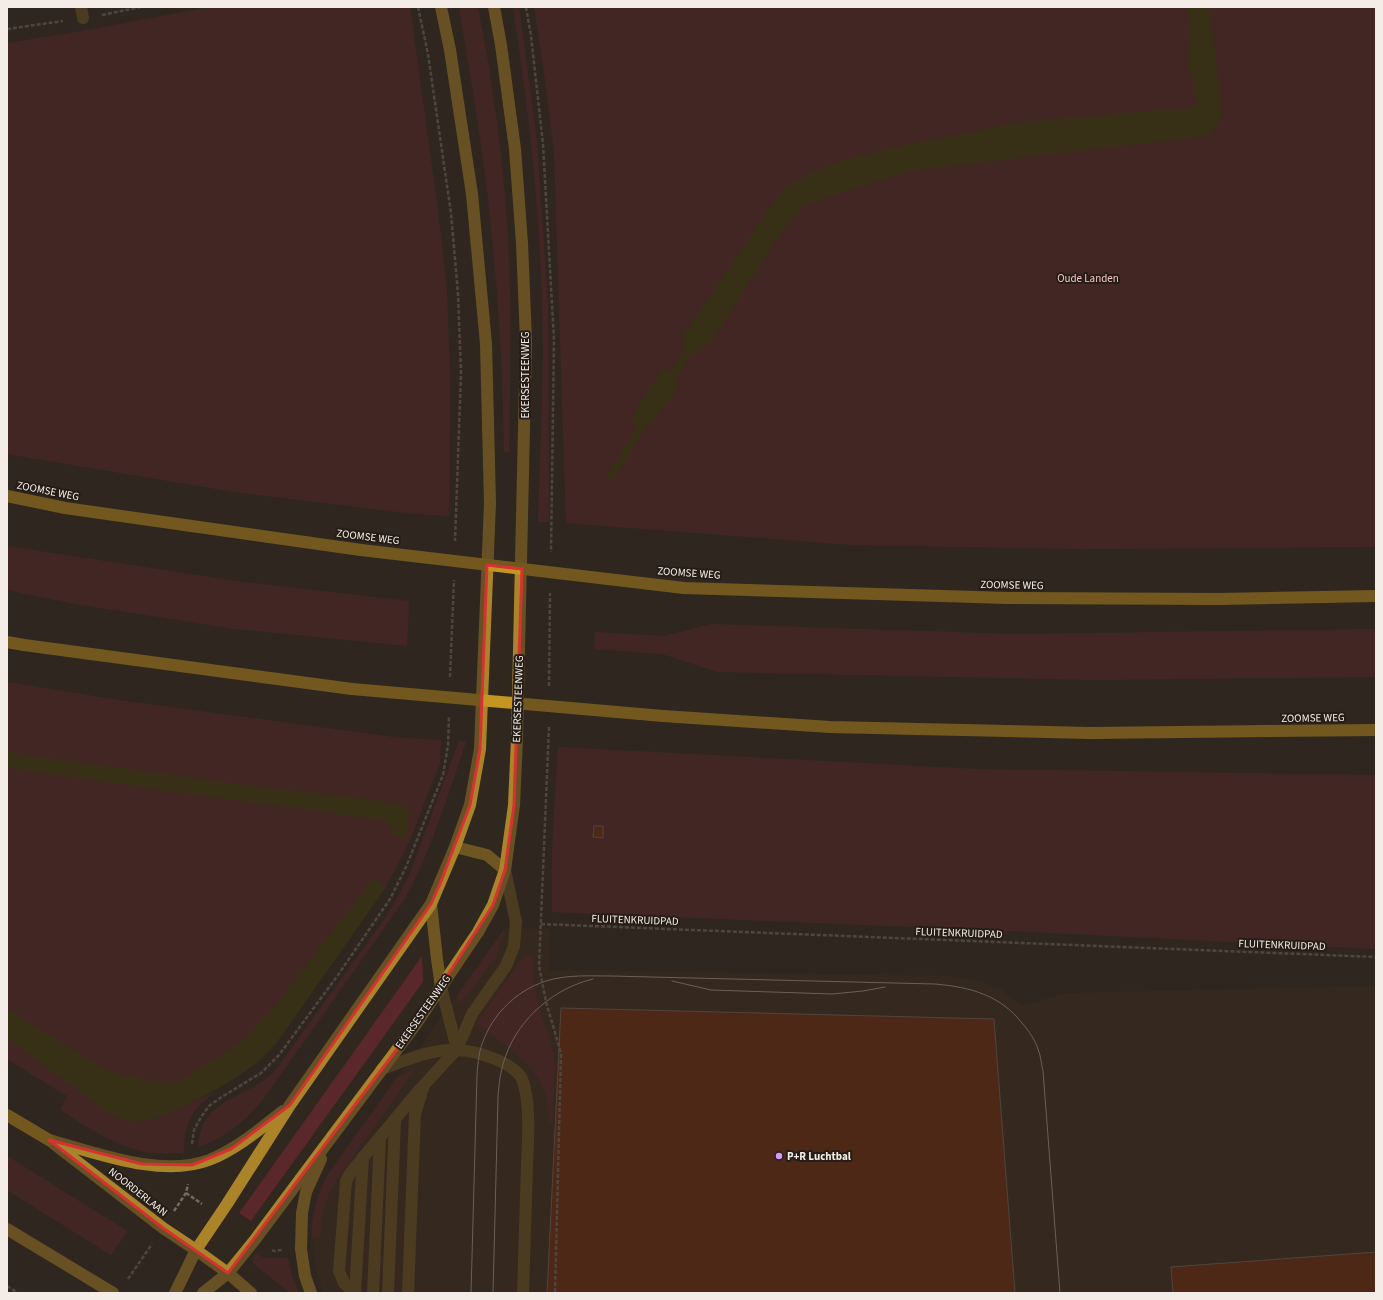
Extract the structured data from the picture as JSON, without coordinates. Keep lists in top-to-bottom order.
{
  "streets": {
    "highway": ["ZOOMSE WEG", "NOORDERLAAN"],
    "main road": ["EKERSESTEENWEG"],
    "path": ["FLUITENKRUIDPAD"]
  },
  "crossings": [
    ["EKERSESTEENWEG", "NOORDERLAAN"]
  ],
  "parks": ["Oude Landen"],
  "places": ["P+R Luchtbal"]
}
